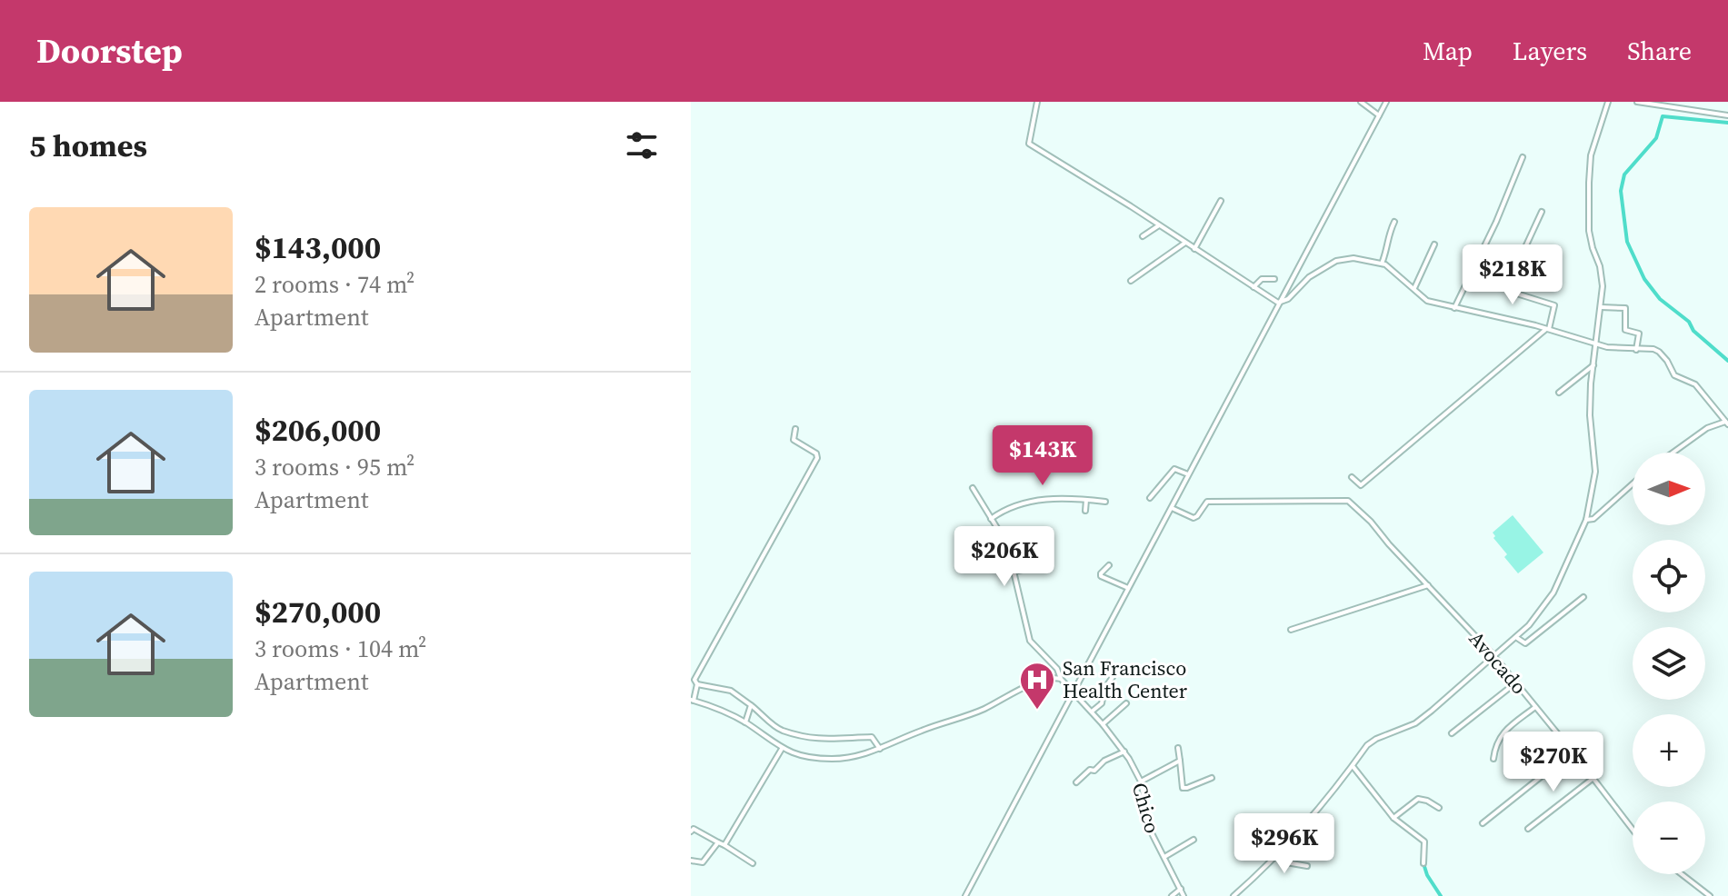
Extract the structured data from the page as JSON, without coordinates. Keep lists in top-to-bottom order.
{
  "streets": {
    "street": ["Avocado", "Chico"]
  },
  "places": {
    "hospital": ["San Francisco Health Center"]
  },
  "north": "right",
  "page": {
    "header": "Doorstep",
    "nav": ["Map", "Layers", "Share"],
    "heading": "5 homes",
    "list": [
      {
        "name": "$143,000",
        "note": "2 rooms · 74 m² · Apartment"
      },
      {
        "name": "$206,000",
        "note": "3 rooms · 95 m² · Apartment"
      },
      {
        "name": "$270,000",
        "note": "3 rooms · 104 m² · Apartment"
      }
    ],
    "price": [
      "$218K",
      "$143K",
      "$206K",
      "$270K",
      "$296K"
    ],
    "map_buttons": ["+", "−"]
  }
}
